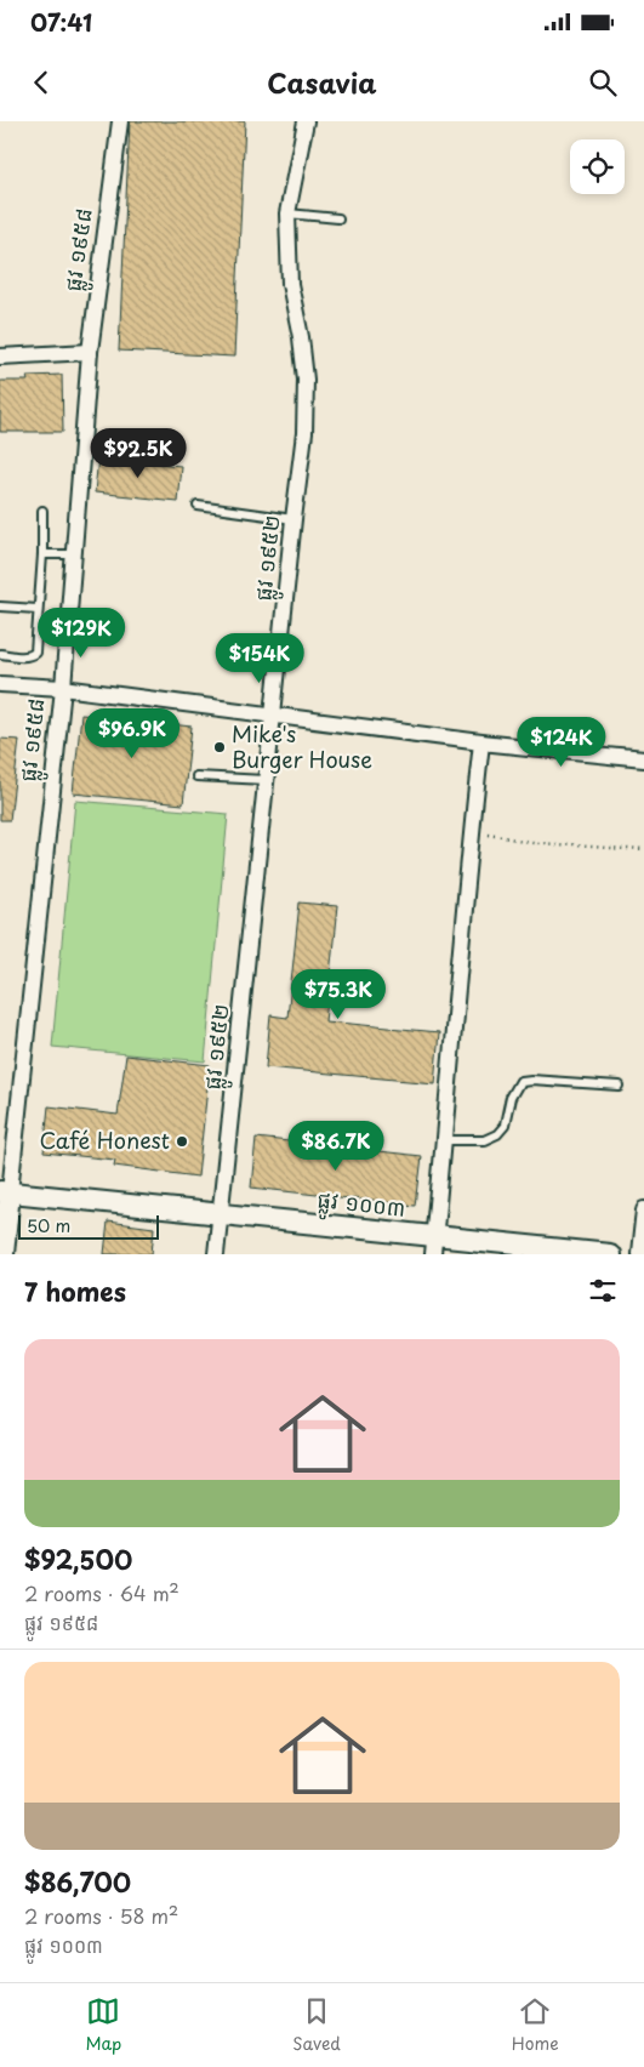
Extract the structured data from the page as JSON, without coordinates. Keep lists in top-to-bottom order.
{
  "streets": {
    "street": ["ផ្លូវ ១៩៥៨", "ផ្លូវ ១៩៥២", "ផ្លូវ ១០០៣"]
  },
  "crossings": [
    ["ផ្លូវ ១៩៥៨", "ផ្លូវ ១០០៣"],
    ["ផ្លូវ ១៩៥២", "ផ្លូវ ១០០៣"]
  ],
  "places": ["Mike's Burger House", "Café Honest"],
  "scale_bar": "50 m",
  "page": {
    "status": "07:41",
    "header": "Casavia",
    "price": [
      "$92.5K",
      "$129K",
      "$154K",
      "$96.9K",
      "$124K",
      "$75.3K",
      "$86.7K"
    ],
    "scale": "50 m",
    "heading": "7 homes",
    "list": [
      {
        "name": "$92,500",
        "note": "2 rooms · 64 m² · ផ្លូវ ១៩៥៨"
      },
      {
        "name": "$86,700",
        "note": "2 rooms · 58 m² · ផ្លូវ ១០០៣"
      }
    ],
    "tabs": ["Map", "Saved", "Home"]
  }
}
